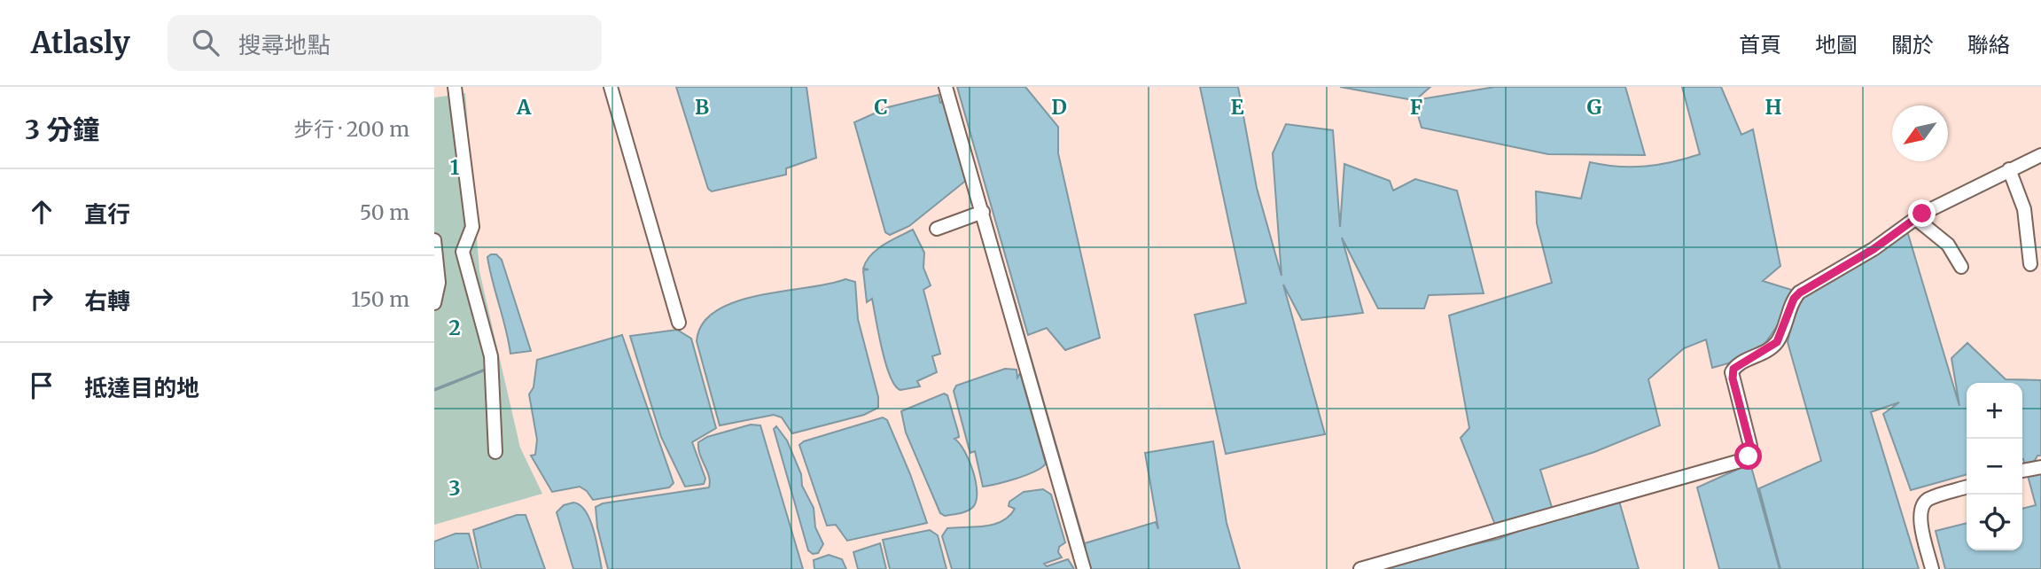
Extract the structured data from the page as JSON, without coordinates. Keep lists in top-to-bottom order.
{
  "north": "bottom left",
  "page": {
    "header": "Atlasly",
    "search": "搜尋地點",
    "nav": [
      "首頁",
      "地圖",
      "關於",
      "聯絡"
    ],
    "heading": ["3 分鐘", "步行 · 200 m"],
    "list": [
      ["直行", "50 m"],
      ["右轉", "150 m"],
      "抵達目的地"
    ],
    "map_buttons": ["+", "−"]
  },
  "grid": {
    "columns": [
      "A",
      "B",
      "C",
      "D",
      "E",
      "F",
      "G",
      "H"
    ],
    "rows": ["1", "2", "3"]
  }
}
